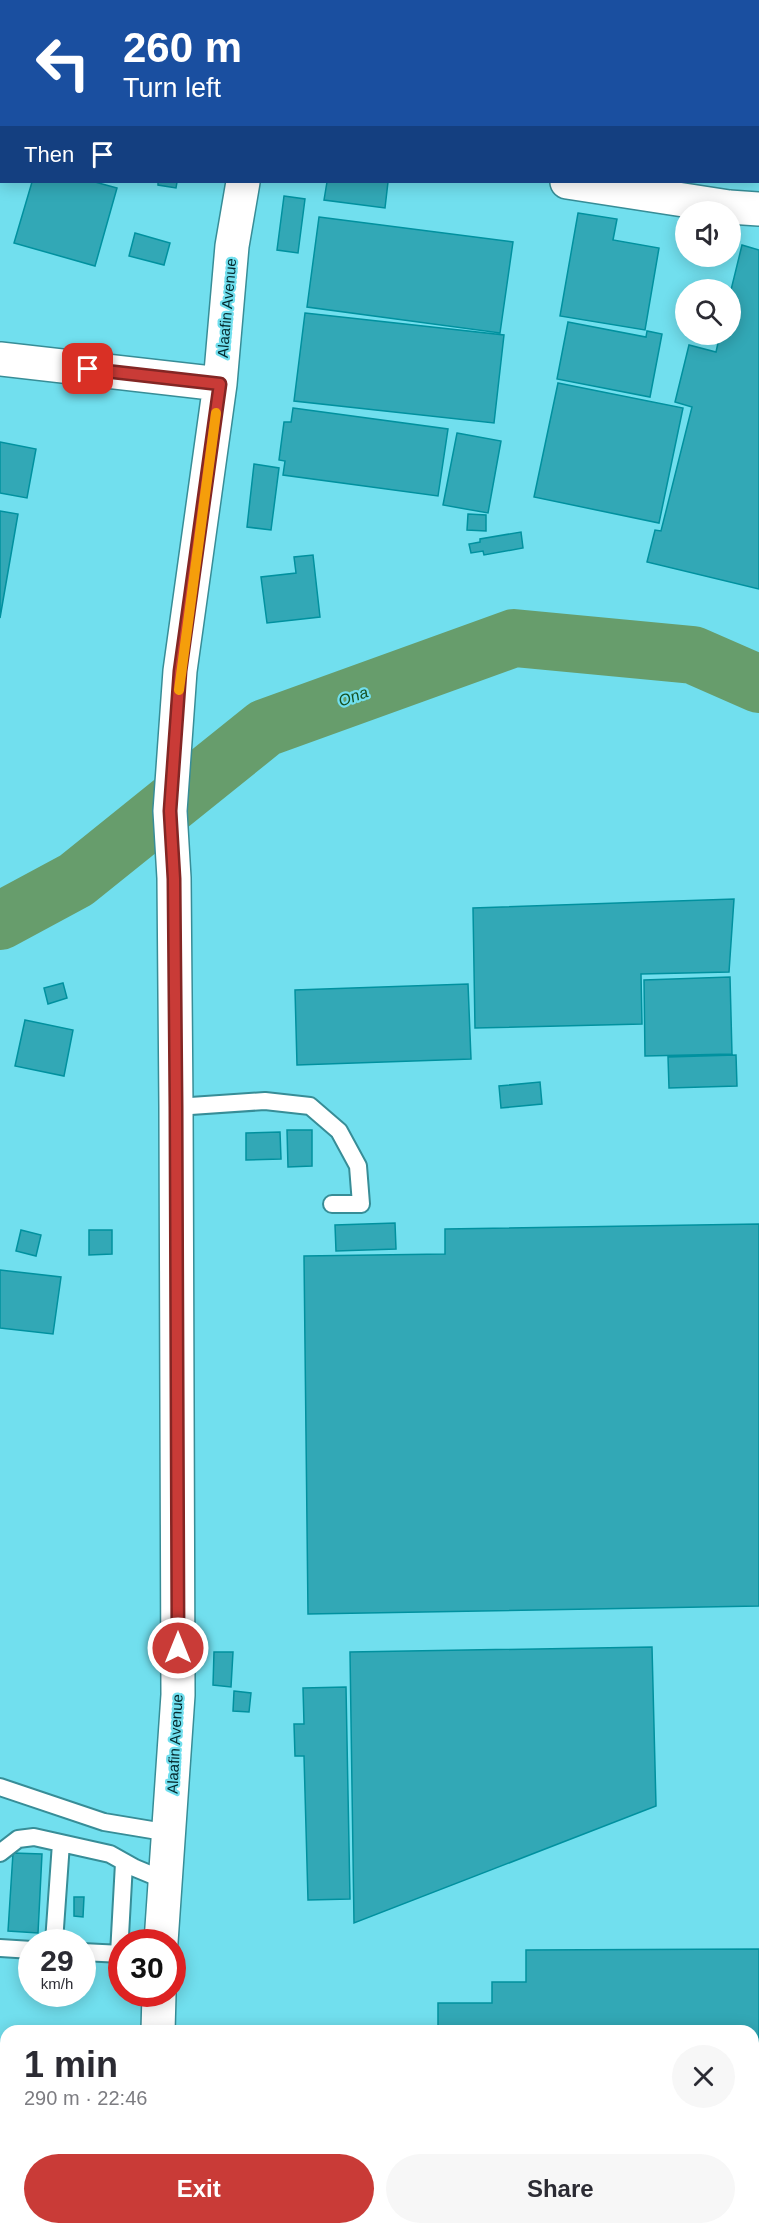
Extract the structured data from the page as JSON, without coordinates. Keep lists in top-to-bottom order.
{
  "streets": {
    "street": ["Alaafin Avenue"]
  },
  "water": ["Ona"],
  "page": {
    "turn": ["260 m", "Turn left"],
    "then": "Then",
    "speed": "29 km/h",
    "limit": "30",
    "heading": ["1 min", "290 m · 22:46"],
    "buttons": ["Exit", "Share"]
  }
}
